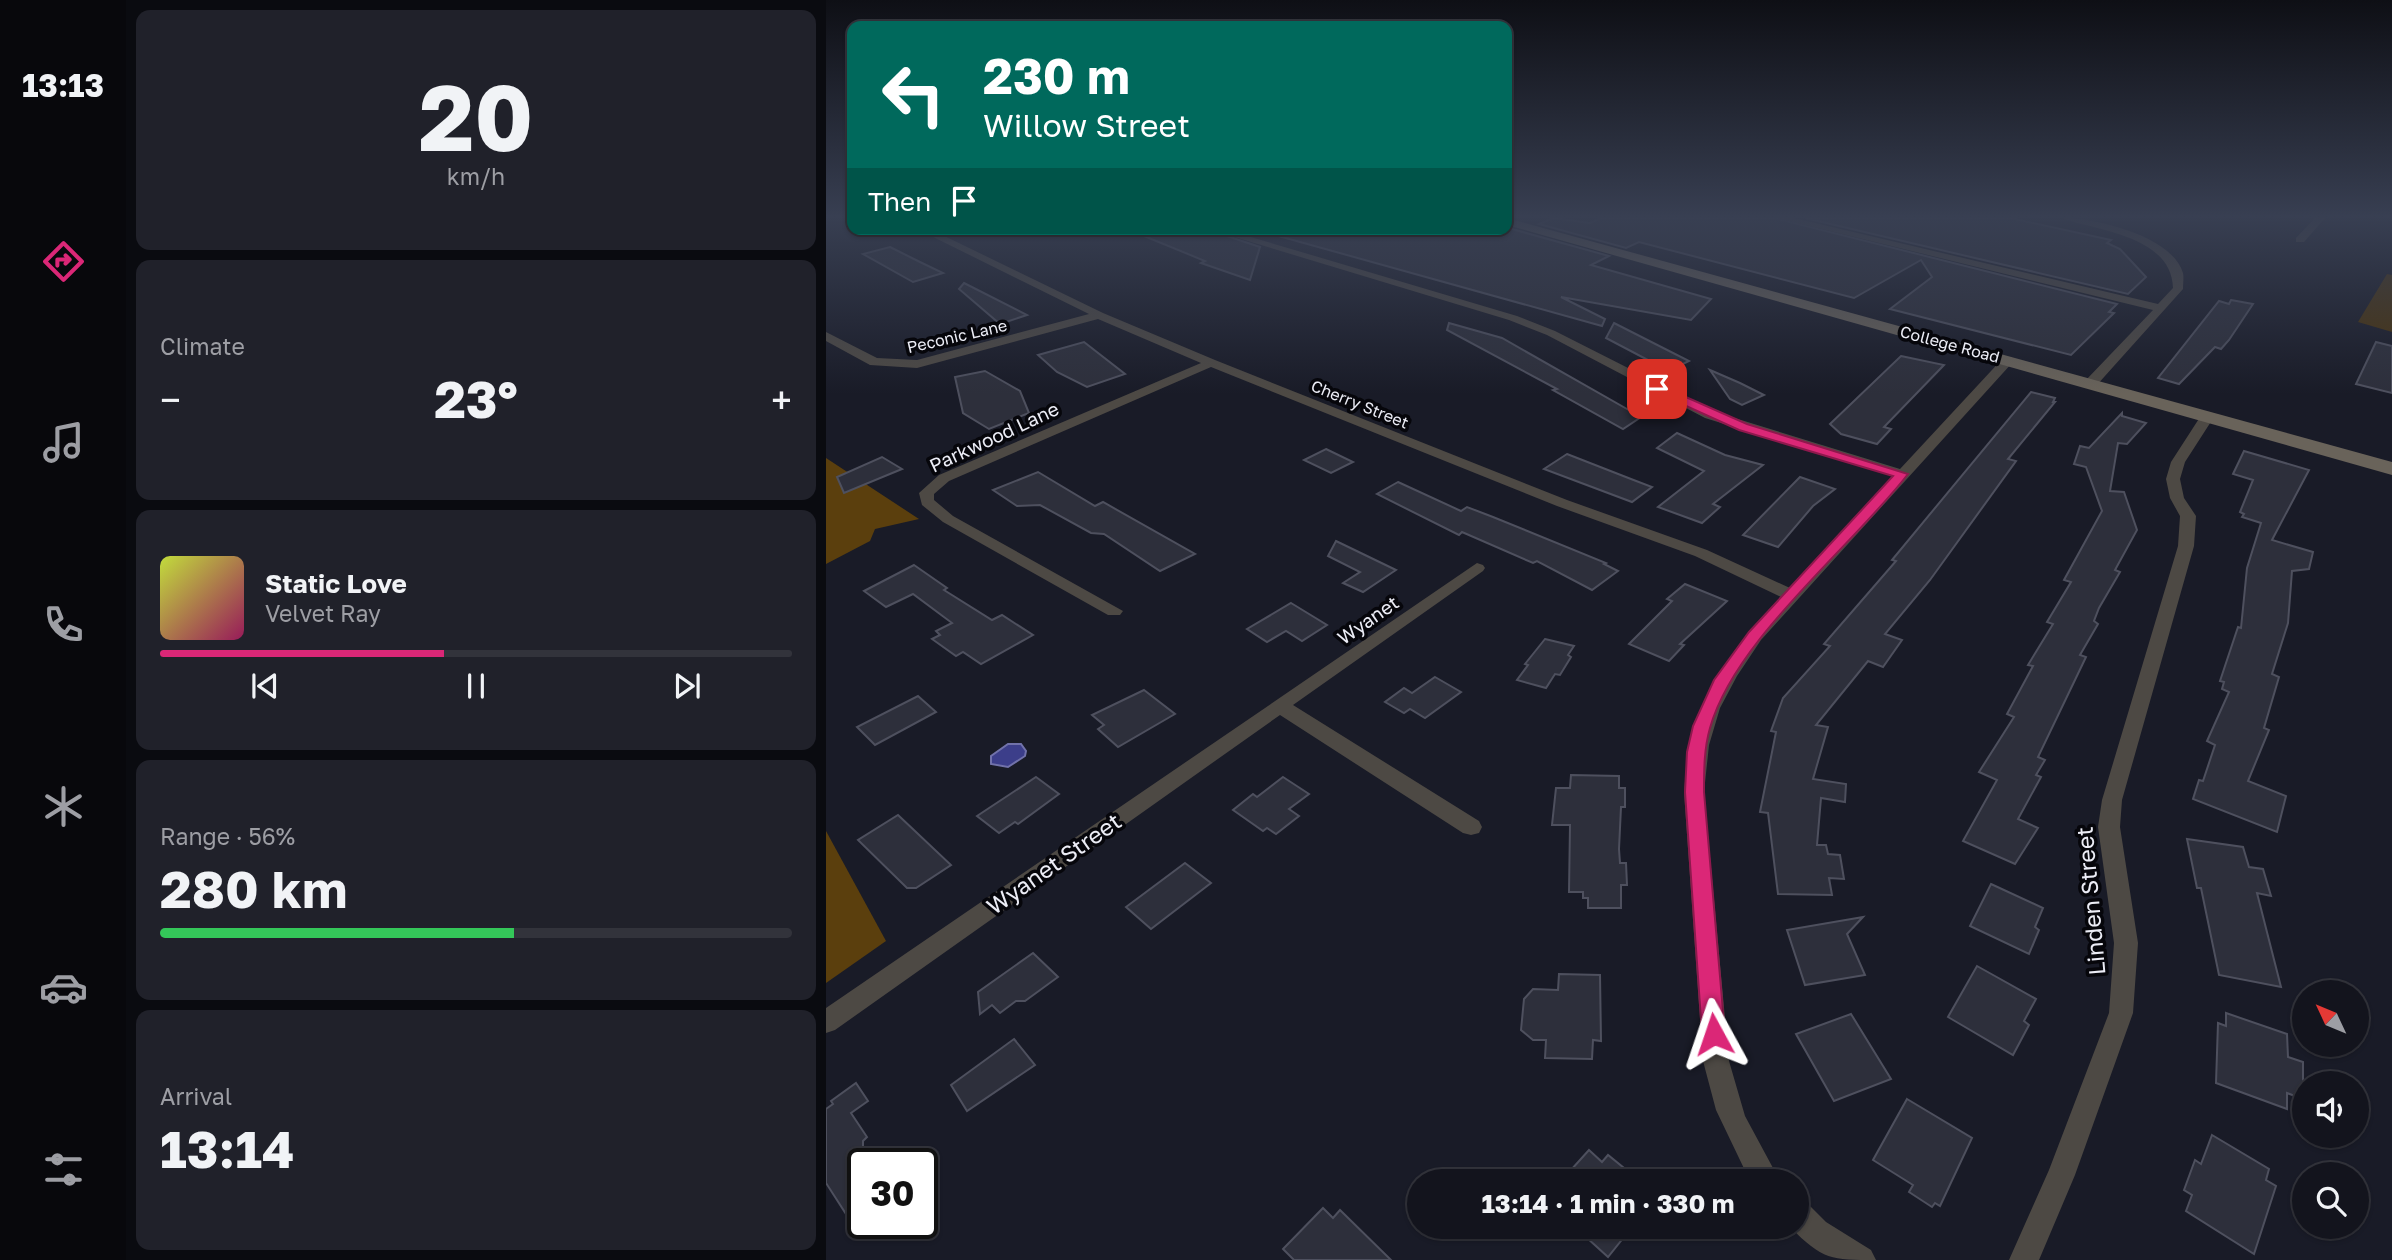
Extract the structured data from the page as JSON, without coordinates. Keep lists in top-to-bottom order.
{
  "streets": {
    "street": [
      "Peconic Lane",
      "College Road",
      "Cherry Street",
      "Parkwood Lane",
      "Wyanet",
      "Wyanet Street",
      "Linden Street"
    ]
  },
  "crossings": [
    ["Peconic Lane", "Cherry Street"],
    ["College Road", "Linden Street"],
    ["Cherry Street", "Parkwood Lane"],
    ["Wyanet", "Wyanet Street"]
  ],
  "north": "top left",
  "page": {
    "tabs": "13:13",
    "tile": [
      ["20", "km/h"],
      "Climate",
      ["Range · 56%", "280 km"],
      ["Arrival", "13:14"]
    ],
    "turn": ["230 m", "Willow Street"],
    "then": "Then",
    "heat": ["−", "23°", "+"],
    "song": ["Static Love", "Velvet Ray"],
    "limit": "30",
    "trip": "13:14 · 1 min · 330 m"
  }
}
